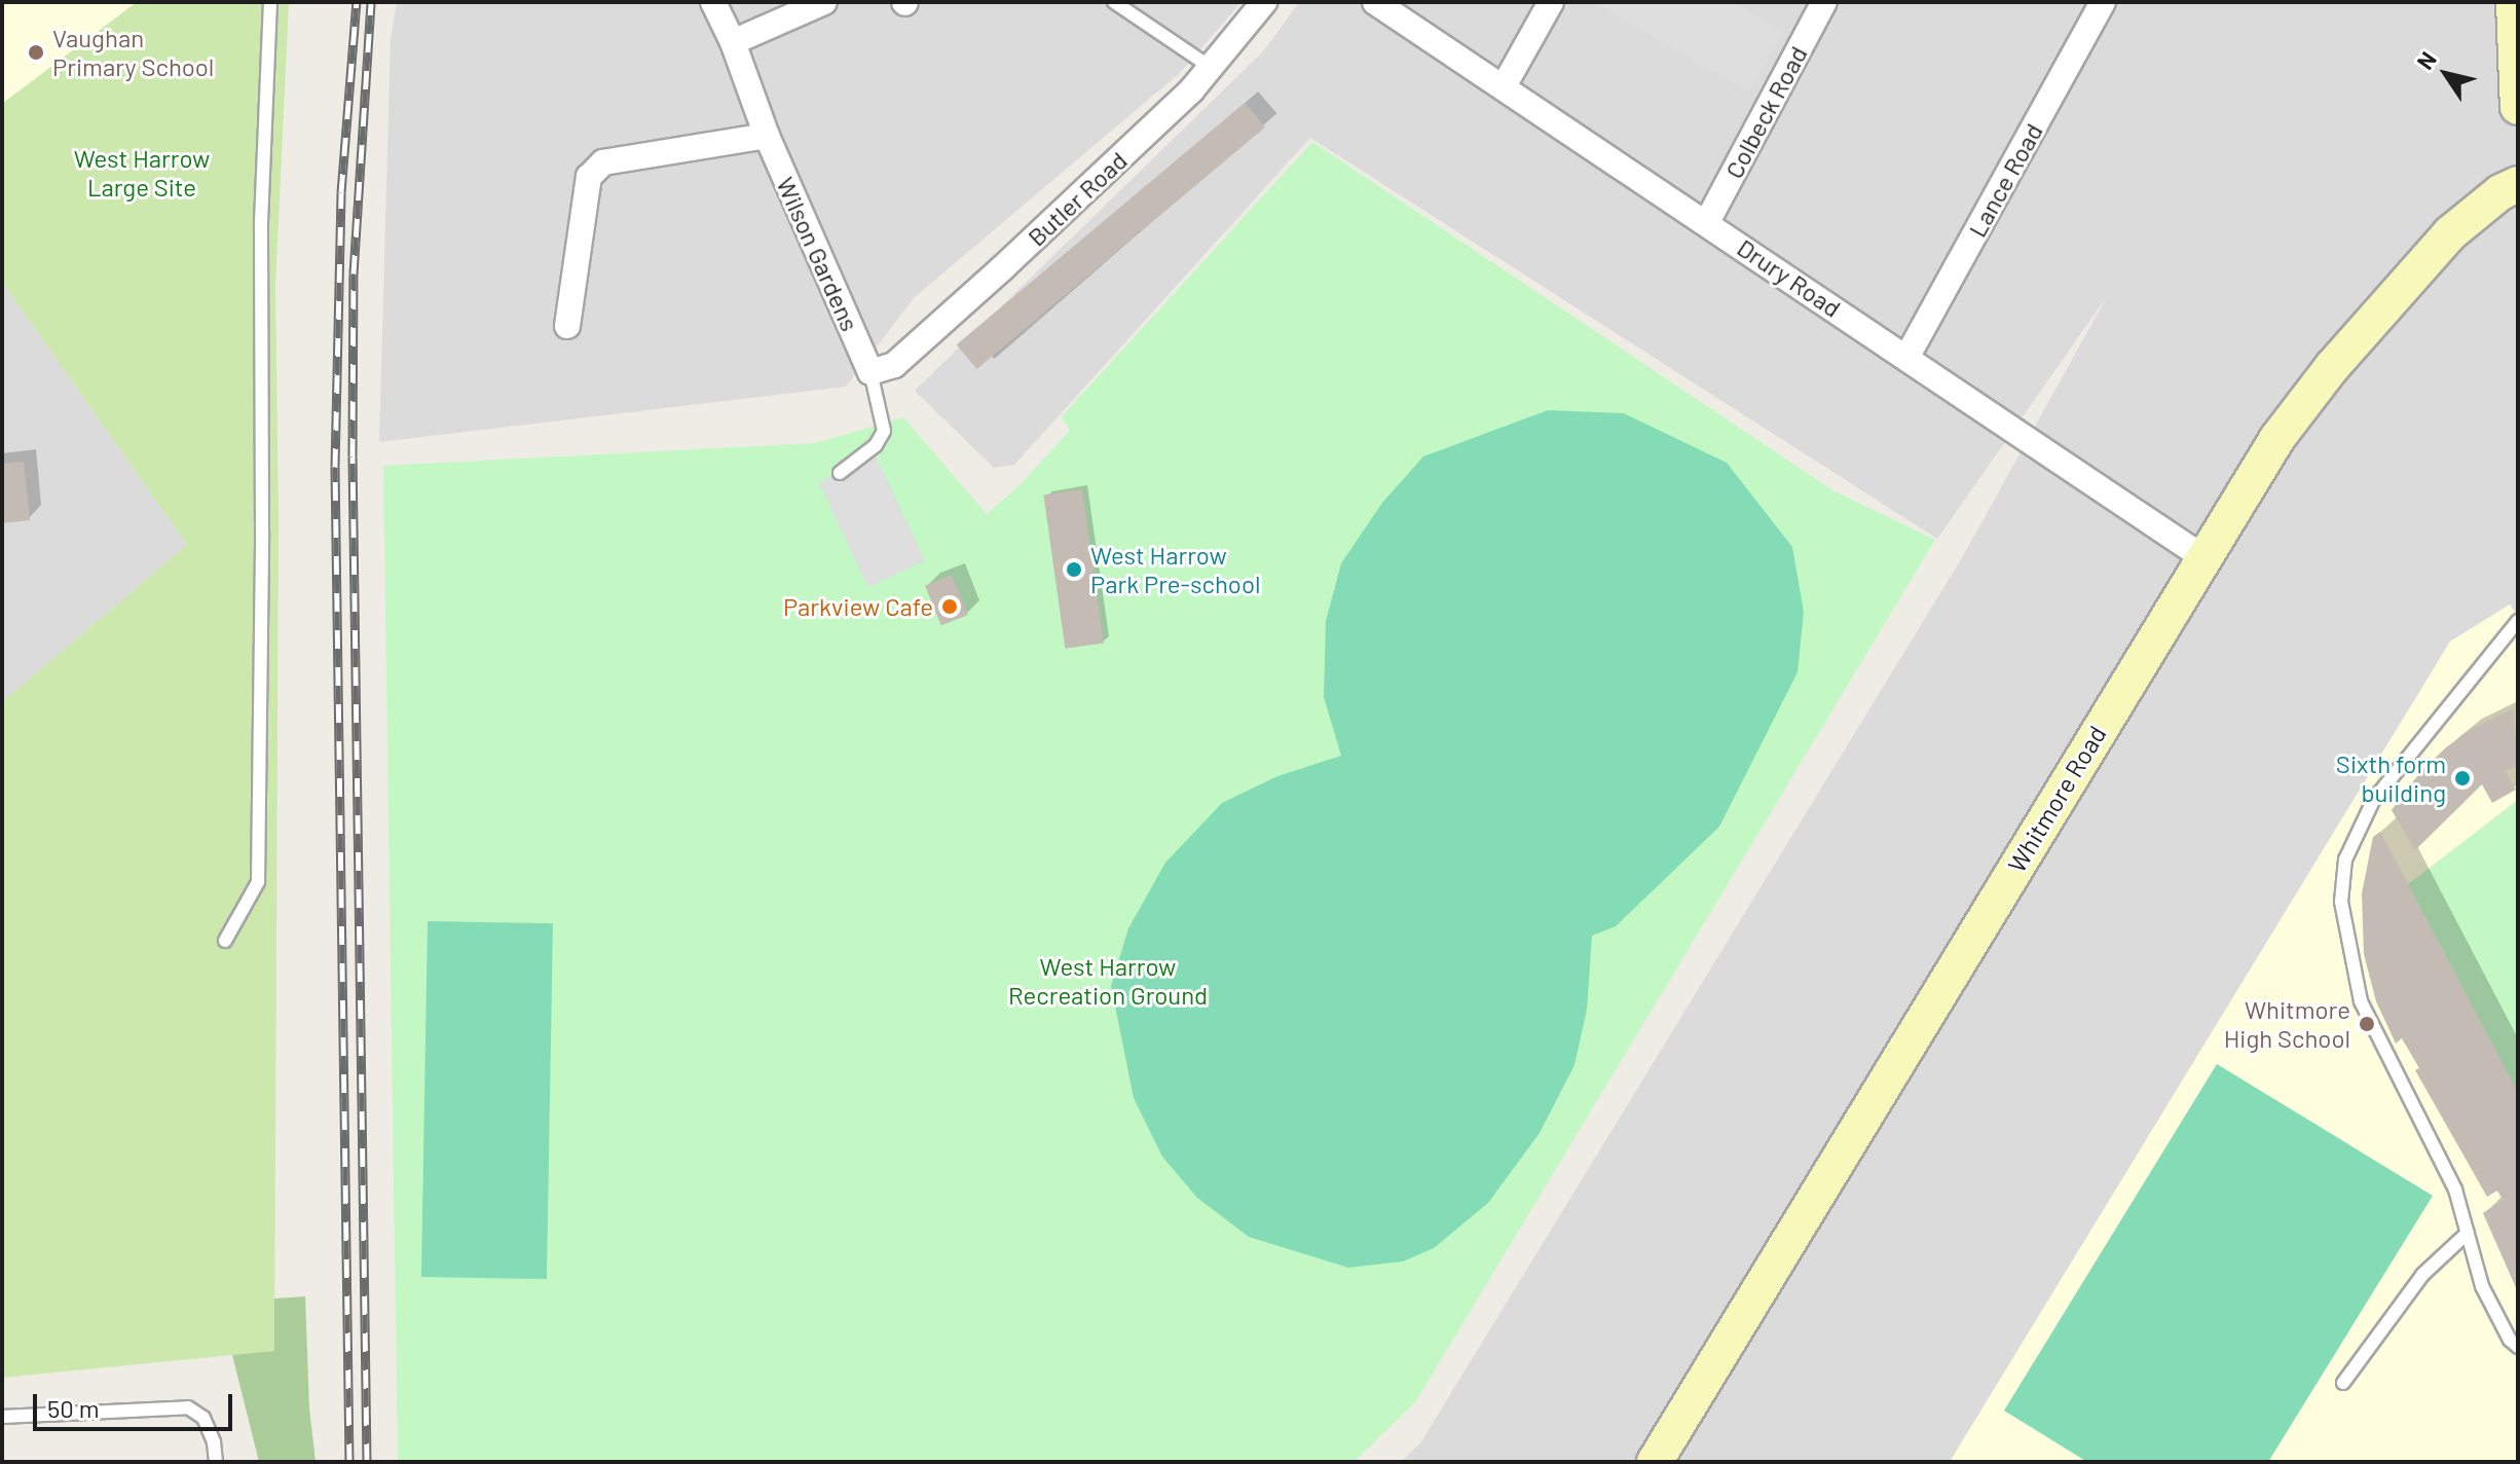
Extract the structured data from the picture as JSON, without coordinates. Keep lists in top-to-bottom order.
{
  "streets": {
    "street": [
      "Colbeck Road",
      "Lance Road",
      "Butler Road",
      "Wilson Gardens",
      "Drury Road",
      "Whitmore Road"
    ]
  },
  "crossings": [
    ["Colbeck Road", "Drury Road"],
    ["Lance Road", "Drury Road"],
    ["Butler Road", "Wilson Gardens"],
    ["Drury Road", "Whitmore Road"]
  ],
  "parks": ["West Harrow Large Site", "West Harrow Recreation Ground"],
  "places": [
    "Vaughan Primary School",
    "West Harrow Park Pre-school",
    "Parkview Cafe",
    "Sixth form building",
    "Whitmore High School"
  ],
  "scale_bar": "50 m",
  "north": "top left"
}
